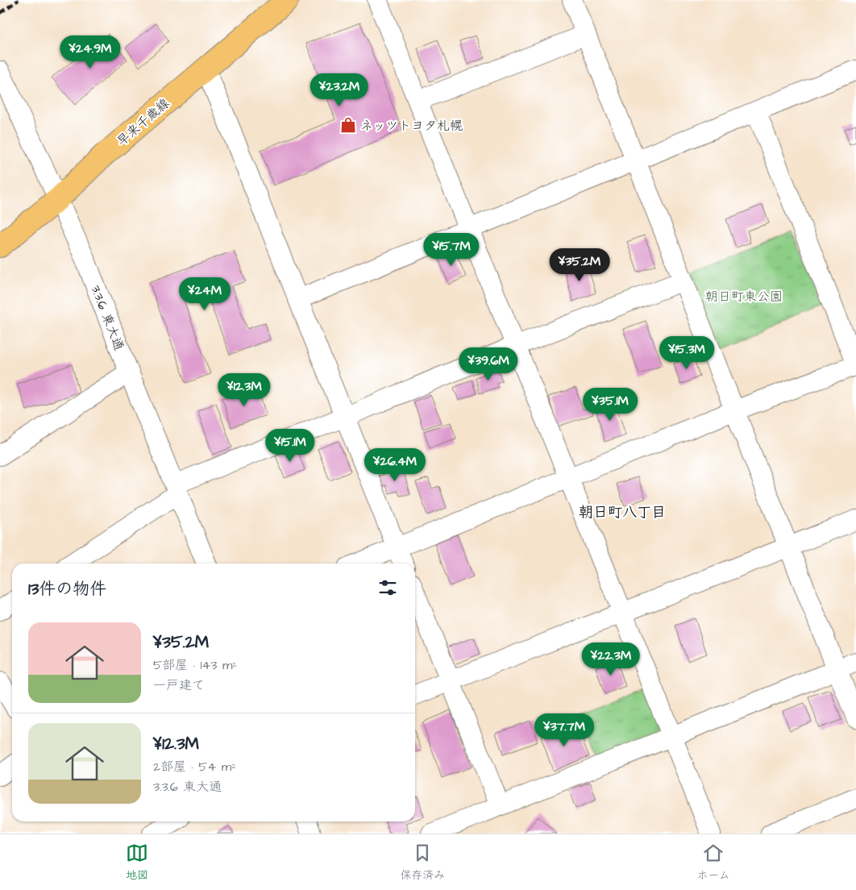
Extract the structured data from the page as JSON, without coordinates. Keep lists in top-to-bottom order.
{
  "streets": {
    "main road": ["早来千歳線"],
    "street": ["3.3.6 東大通"]
  },
  "crossings": [
    ["早来千歳線", "3.3.6 東大通"]
  ],
  "districts": ["朝日町八丁目"],
  "parks": ["朝日町東公園"],
  "places": {
    "shop": ["ネッツトヨタ札幌"]
  },
  "page": {
    "price": [
      "¥24.9M",
      "¥23.2M",
      "¥15.7M",
      "¥35.2M",
      "¥24M",
      "¥15.3M",
      "¥39.6M",
      "¥12.3M",
      "¥35.1M",
      "¥15.1M",
      "¥26.4M",
      "¥22.3M",
      "¥37.7M"
    ],
    "heading": "13件の物件",
    "list": [
      {
        "name": "¥35.2M",
        "note": "5部屋 · 143 m² · 一戸建て"
      },
      {
        "name": "¥12.3M",
        "note": "2部屋 · 54 m² · 3.3.6 東大通"
      }
    ],
    "tabs": ["地図", "保存済み", "ホーム"]
  }
}
